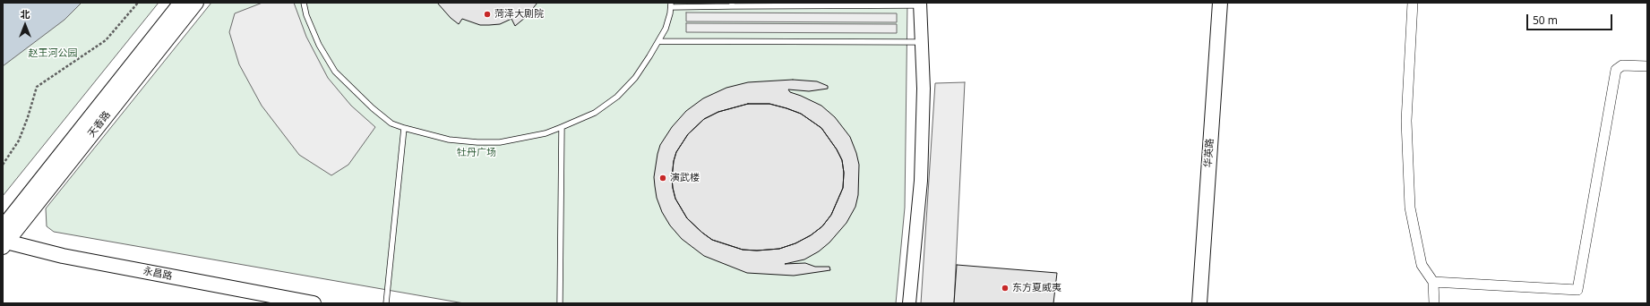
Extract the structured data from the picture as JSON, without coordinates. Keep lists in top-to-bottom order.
{
  "streets": {
    "main road": ["天香路", "华英路", "永昌路"]
  },
  "crossings": [
    ["天香路", "永昌路"]
  ],
  "parks": ["赵王河公园", "牡丹广场"],
  "places": ["菏泽大剧院", "演武楼", "东方夏威夷"],
  "scale_bar": "50 m",
  "north": "top"
}
